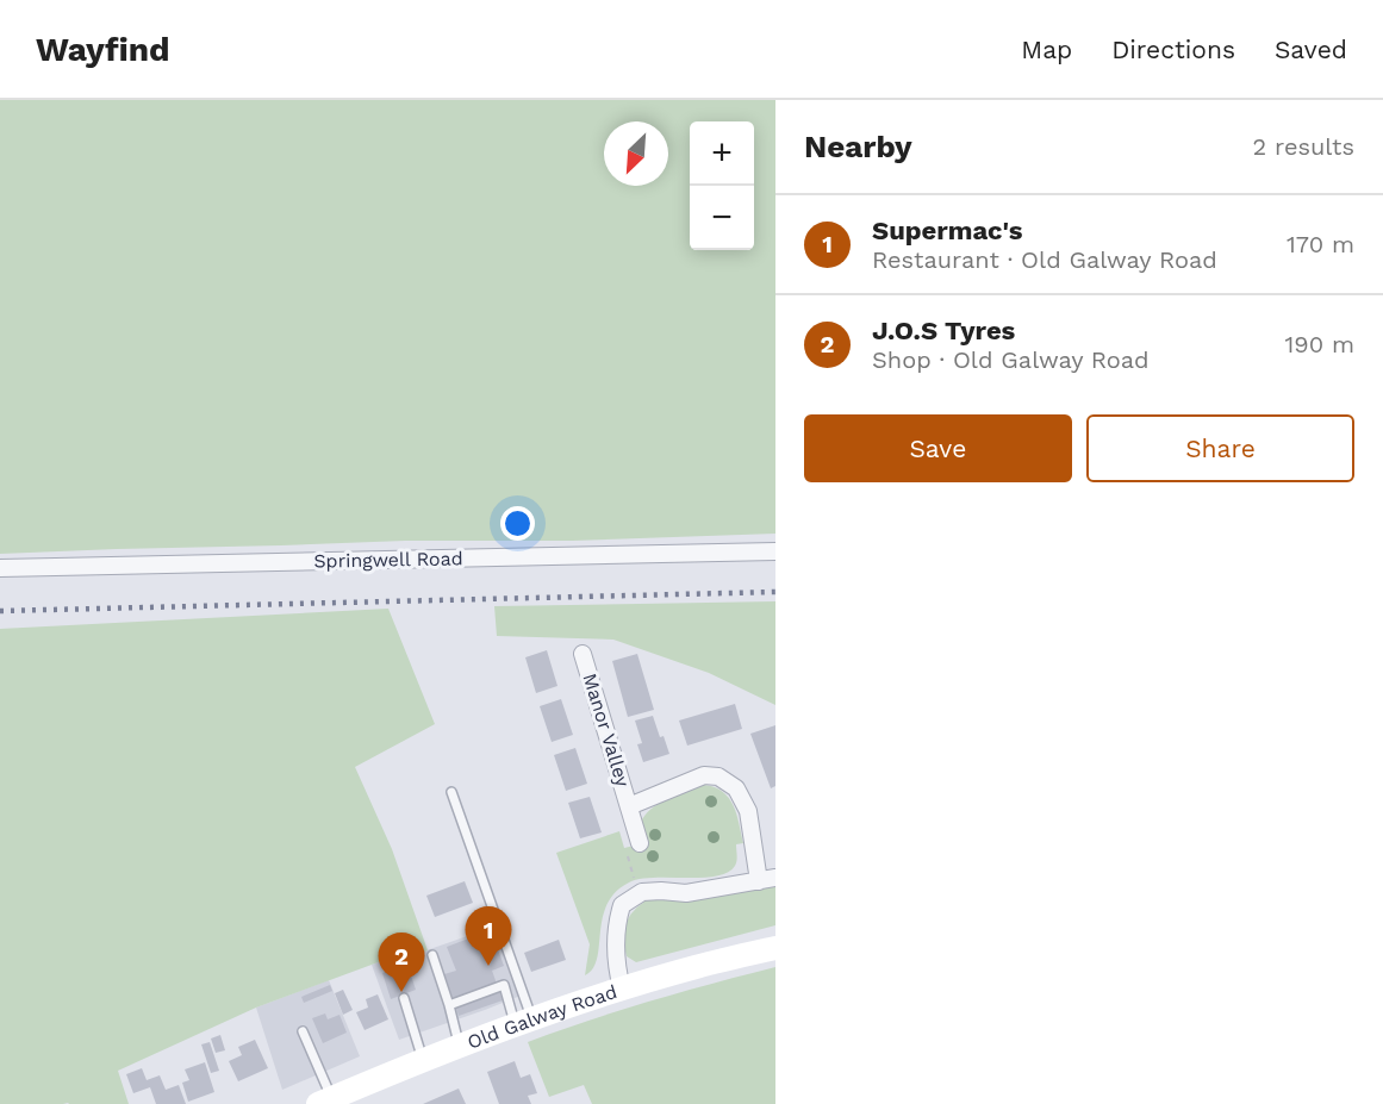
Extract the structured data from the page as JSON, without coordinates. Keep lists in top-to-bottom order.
{
  "streets": {
    "main road": ["Old Galway Road"],
    "street": ["Springwell Road", "Manor Valley"]
  },
  "north": "bottom left",
  "page": {
    "header": "Wayfind",
    "nav": ["Map", "Directions", "Saved"],
    "heading": ["Nearby", "2 results"],
    "map_buttons": ["+", "−"],
    "list": [
      {
        "mark": "1",
        "name": "Supermac's",
        "note": "Restaurant · Old Galway Road",
        "value": "170 m"
      },
      {
        "mark": "2",
        "name": "J.O.S Tyres",
        "note": "Shop · Old Galway Road",
        "value": "190 m"
      }
    ],
    "buttons": ["Save", "Share"],
    "pins": ["1", "2"]
  }
}
